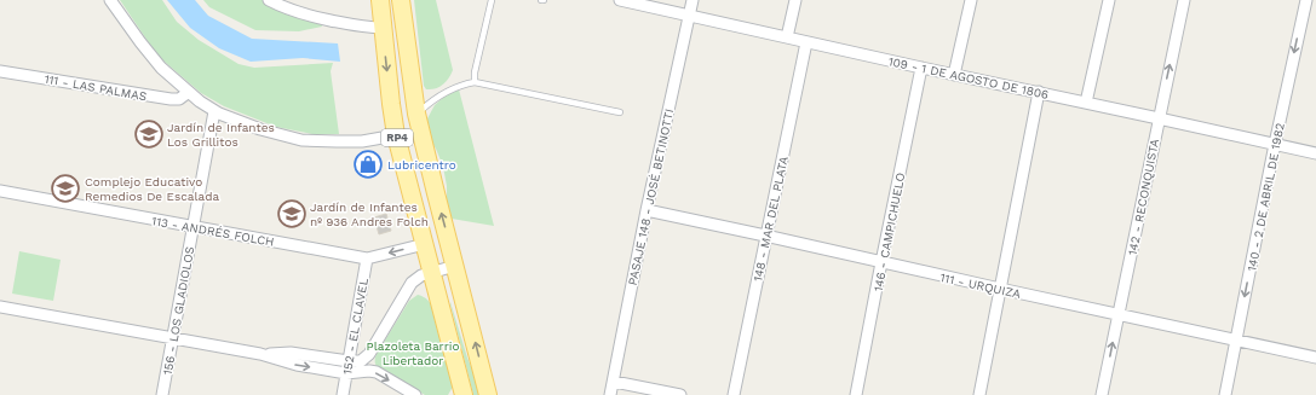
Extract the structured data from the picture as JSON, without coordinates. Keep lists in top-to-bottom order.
{
  "streets": {
    "main road": ["RP4"],
    "street": [
      "109 - 1 DE AGOSTO DE 1806",
      "111 - LAS PALMAS",
      "PASAJE 148 - JOSÉ BETINOTTI",
      "142 - RECONQUISTA",
      "140 - 2 DE ABRIL DE 1982",
      "148 - MAR DEL PLATA",
      "113 - ANDRÉS FOLCH",
      "146 - CAMPICHUELO",
      "111 - URQUIZA",
      "156 - LOS GLADIOLOS",
      "152 - EL CLAVEL"
    ]
  },
  "crossings": [
    ["109 - 1 DE AGOSTO DE 1806", "PASAJE 148 - JOSÉ BETINOTTI"],
    ["109 - 1 DE AGOSTO DE 1806", "142 - RECONQUISTA"],
    ["109 - 1 DE AGOSTO DE 1806", "140 - 2 DE ABRIL DE 1982"],
    ["109 - 1 DE AGOSTO DE 1806", "148 - MAR DEL PLATA"],
    ["109 - 1 DE AGOSTO DE 1806", "146 - CAMPICHUELO"],
    ["RP4", "113 - ANDRÉS FOLCH"],
    ["PASAJE 148 - JOSÉ BETINOTTI", "111 - URQUIZA"],
    ["142 - RECONQUISTA", "111 - URQUIZA"],
    ["140 - 2 DE ABRIL DE 1982", "111 - URQUIZA"],
    ["148 - MAR DEL PLATA", "111 - URQUIZA"],
    ["113 - ANDRÉS FOLCH", "156 - LOS GLADIOLOS"],
    ["113 - ANDRÉS FOLCH", "152 - EL CLAVEL"],
    ["146 - CAMPICHUELO", "111 - URQUIZA"]
  ],
  "one_way": ["140 - 2 DE ABRIL DE 1982"],
  "parks": ["Plazoleta Barrio Libertador"],
  "places": {
    "school or university": ["Jardín de Infantes Los Grillitos", "Complejo Educativo Remedios De Escalada", "Jardín de Infantes nº 936 Andres Folch"],
    "shop": ["Lubricentro"]
  }
}
